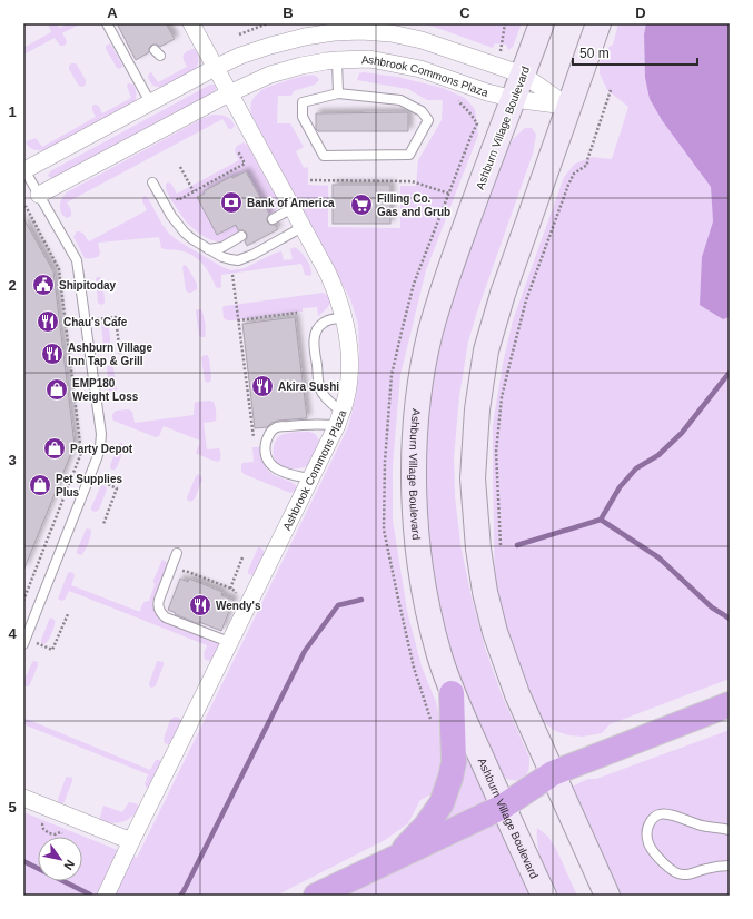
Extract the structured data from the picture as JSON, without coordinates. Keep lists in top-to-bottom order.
{
  "streets": {
    "main road": ["Ashburn Village Boulevard"],
    "street": ["Ashbrook Commons Plaza"]
  },
  "crossings": [
    ["Ashbrook Commons Plaza", "Ashburn Village Boulevard"]
  ],
  "places": {
    "bank": ["Bank of America"],
    "supermarket": ["Filling Co. Gas and Grub"],
    "public building": ["Shipitoday"],
    "restaurant": [
      "Chau's Cafe",
      "Ashburn Village Inn Tap & Grill",
      "Akira Sushi",
      "Wendy's"
    ],
    "shop": ["EMP180 Weight Loss", "Party Depot", "Pet Supplies Plus"]
  },
  "scale_bar": "50 m",
  "north": "bottom right",
  "grid": {
    "columns": [
      "A",
      "B",
      "C",
      "D"
    ],
    "rows": [
      "1",
      "2",
      "3",
      "4",
      "5"
    ]
  }
}
